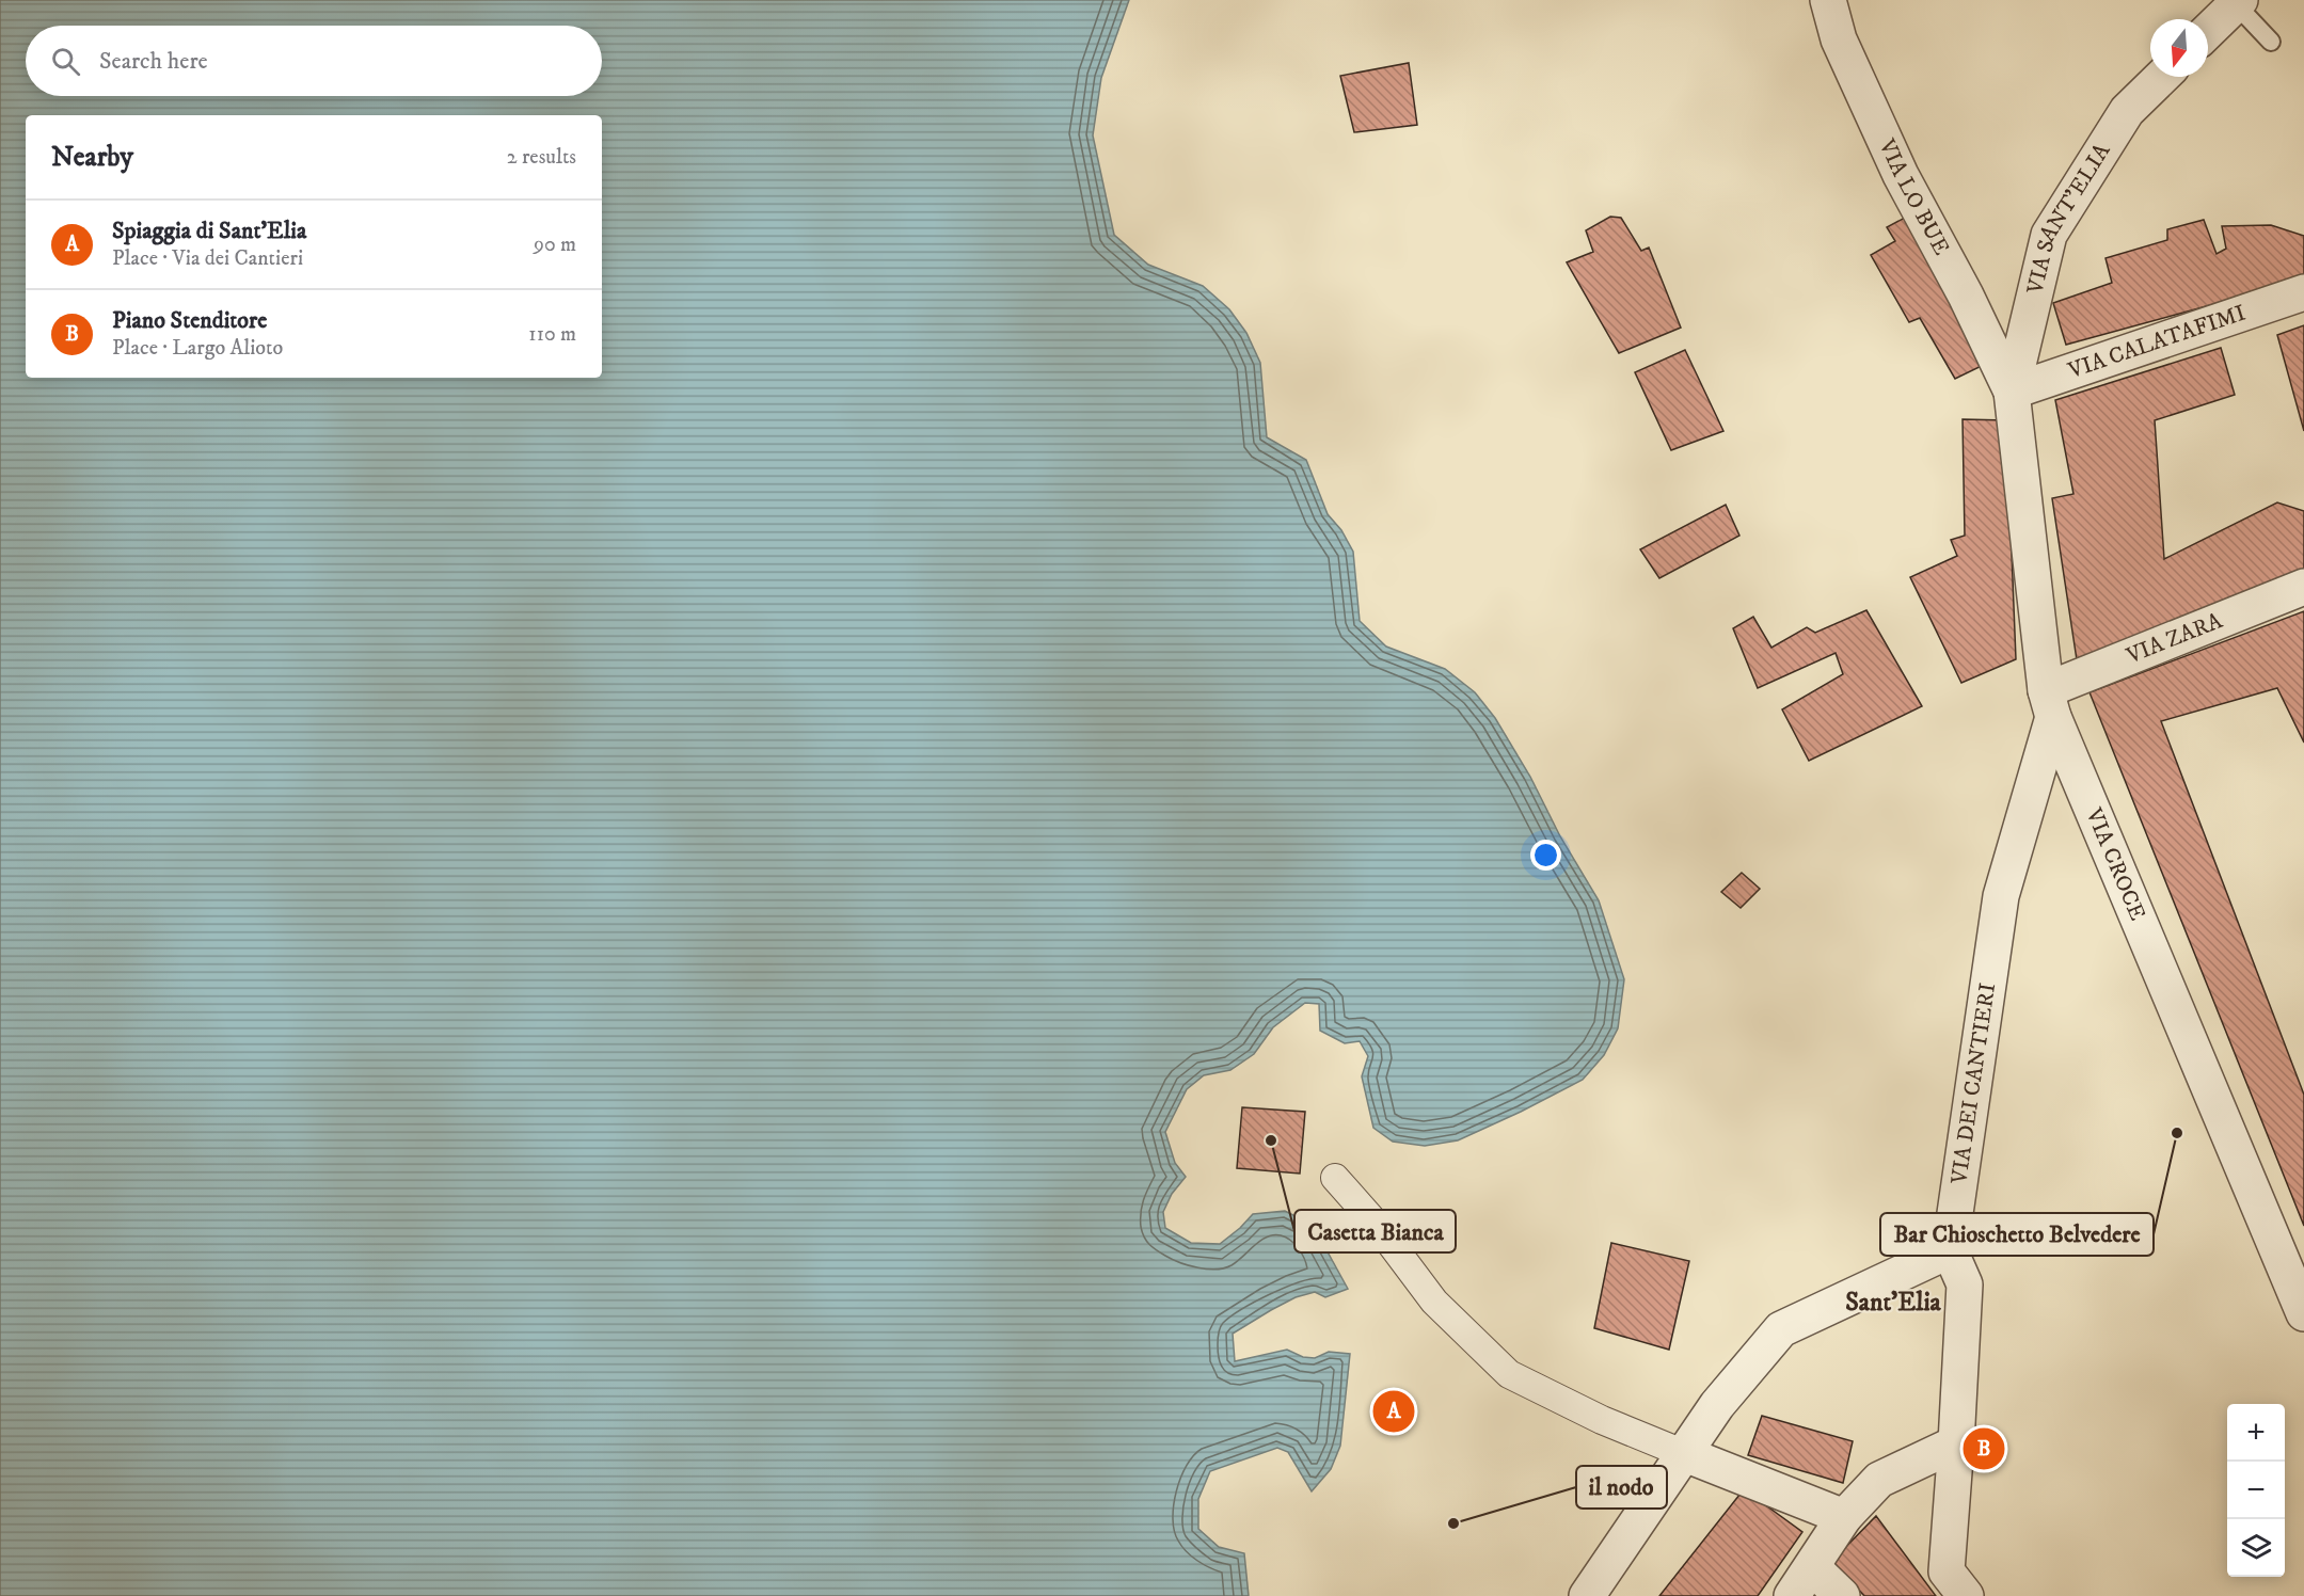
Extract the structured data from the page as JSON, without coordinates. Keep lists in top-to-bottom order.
{
  "streets": {
    "street": [
      "VIA LO BUE",
      "VIA SANT'ELIA",
      "VIA CALATAFIMI",
      "VIA ZARA",
      "VIA CROCE",
      "VIA DEI CANTIERI"
    ]
  },
  "crossings": [
    ["VIA LO BUE", "VIA SANT'ELIA"],
    ["VIA LO BUE", "VIA CALATAFIMI"],
    ["VIA LO BUE", "VIA CROCE"],
    ["VIA SANT'ELIA", "VIA CALATAFIMI"],
    ["VIA SANT'ELIA", "VIA CROCE"],
    ["VIA CALATAFIMI", "VIA CROCE"],
    ["VIA ZARA", "VIA CROCE"],
    ["VIA ZARA", "VIA DEI CANTIERI"],
    ["VIA CROCE", "VIA DEI CANTIERI"]
  ],
  "districts": ["Sant'Elia"],
  "places": ["Bar Chioschetto Belvedere", "Casetta Bianca", "il nodo"],
  "north": "bottom",
  "page": {
    "search": "Search here",
    "heading": ["Nearby", "2 results"],
    "list": [
      {
        "mark": "A",
        "name": "Spiaggia di Sant'Elia",
        "note": "Place · Via dei Cantieri",
        "value": "90 m"
      },
      {
        "mark": "B",
        "name": "Piano Stenditore",
        "note": "Place · Largo Alioto",
        "value": "110 m"
      }
    ],
    "pins": ["A", "B"],
    "map_buttons": ["+", "−"]
  }
}
